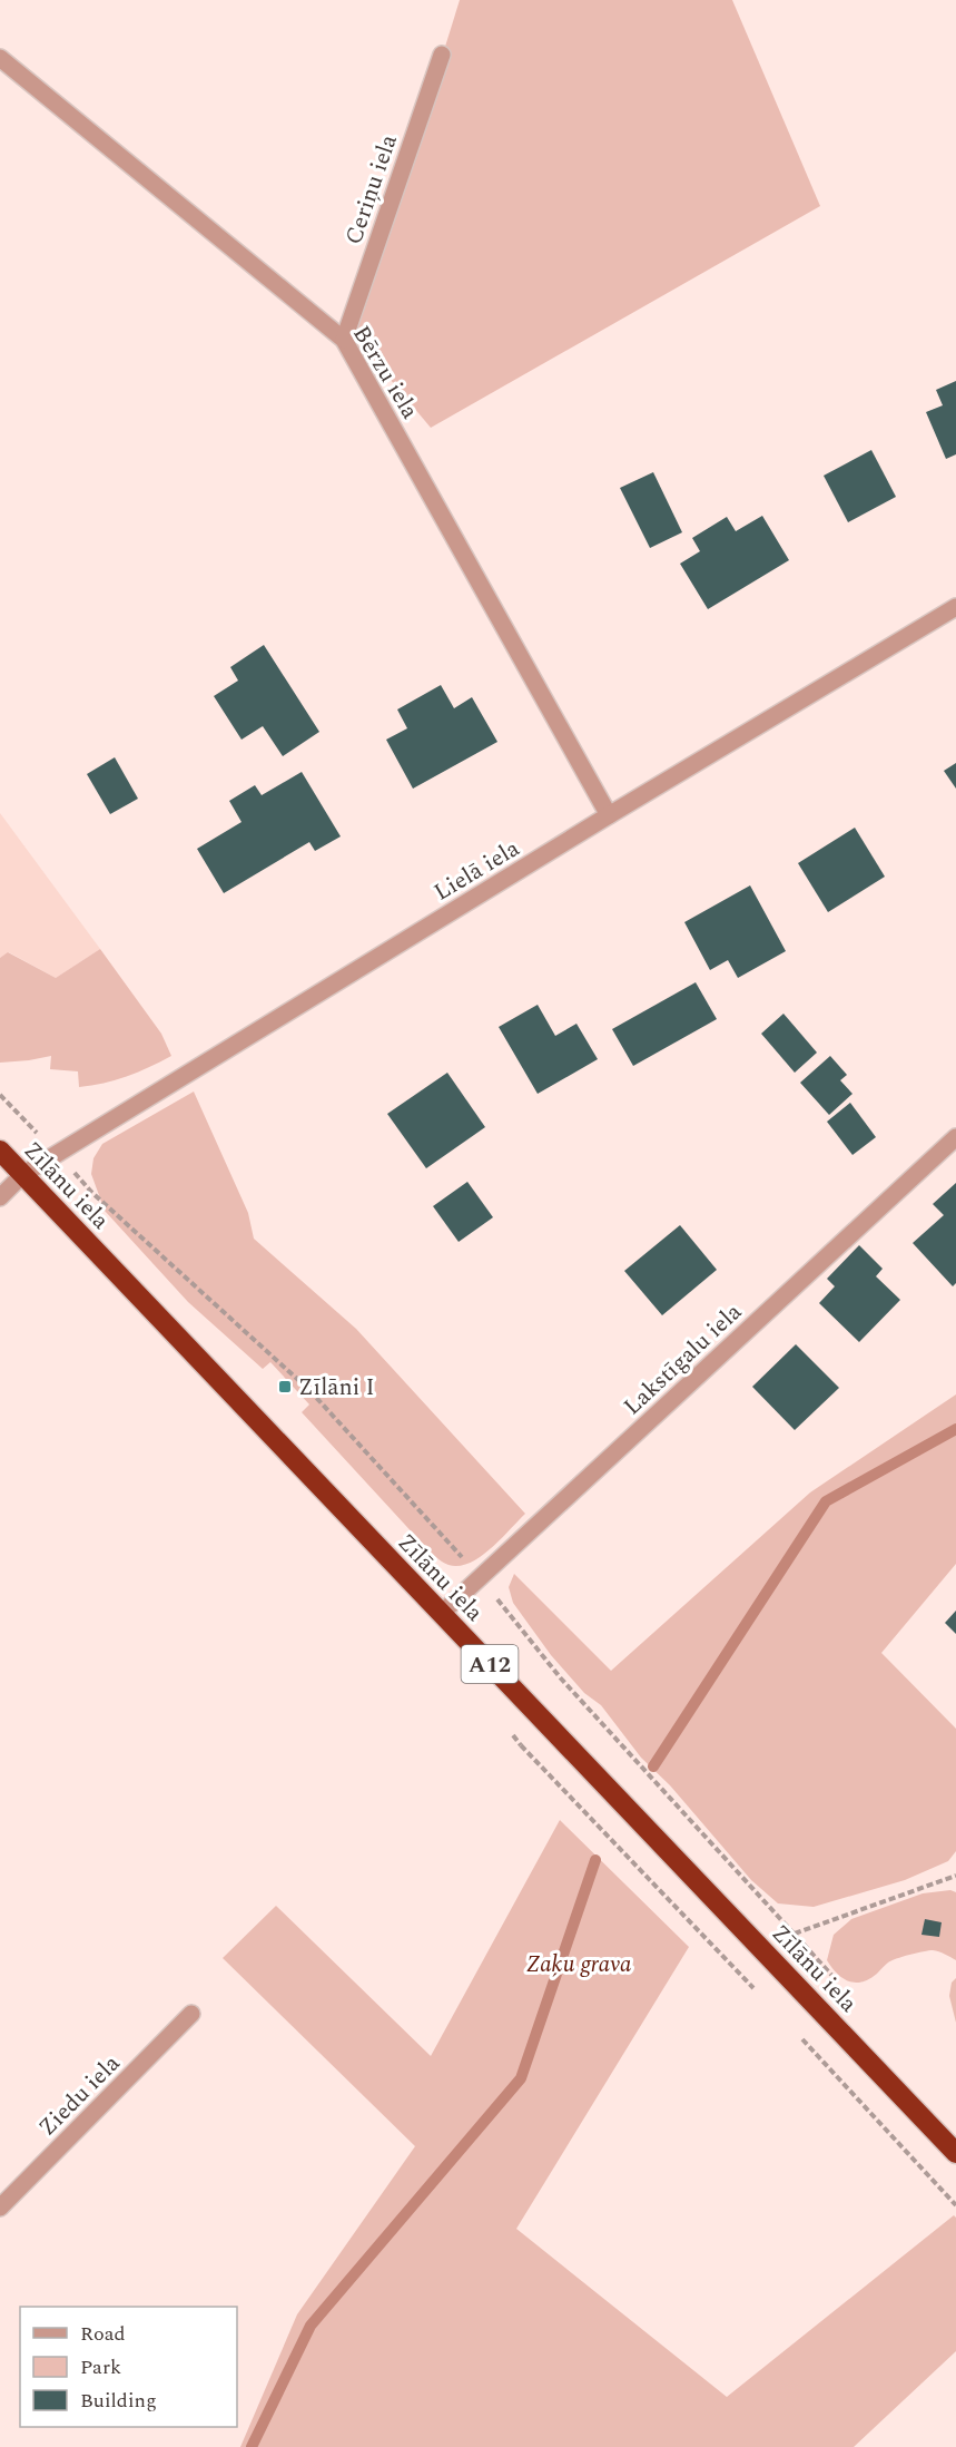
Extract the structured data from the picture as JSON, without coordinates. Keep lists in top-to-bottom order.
{
  "streets": {
    "highway": ["Zīlānu iela", "A12"],
    "street": [
      "Ceriņu iela",
      "Bērzu iela",
      "Lielā iela",
      "Lakstīgalu iela",
      "Ziedu iela"
    ]
  },
  "crossings": [
    ["Ceriņu iela", "Bērzu iela"],
    ["Bērzu iela", "Lielā iela"],
    ["Lielā iela", "Zīlānu iela"],
    ["Zīlānu iela", "Lakstīgalu iela"]
  ],
  "parks": ["Zaķu grava"],
  "places": {
    "transit": ["Zīlāni I"]
  },
  "legend": ["Road", "Park", "Building"]
}
